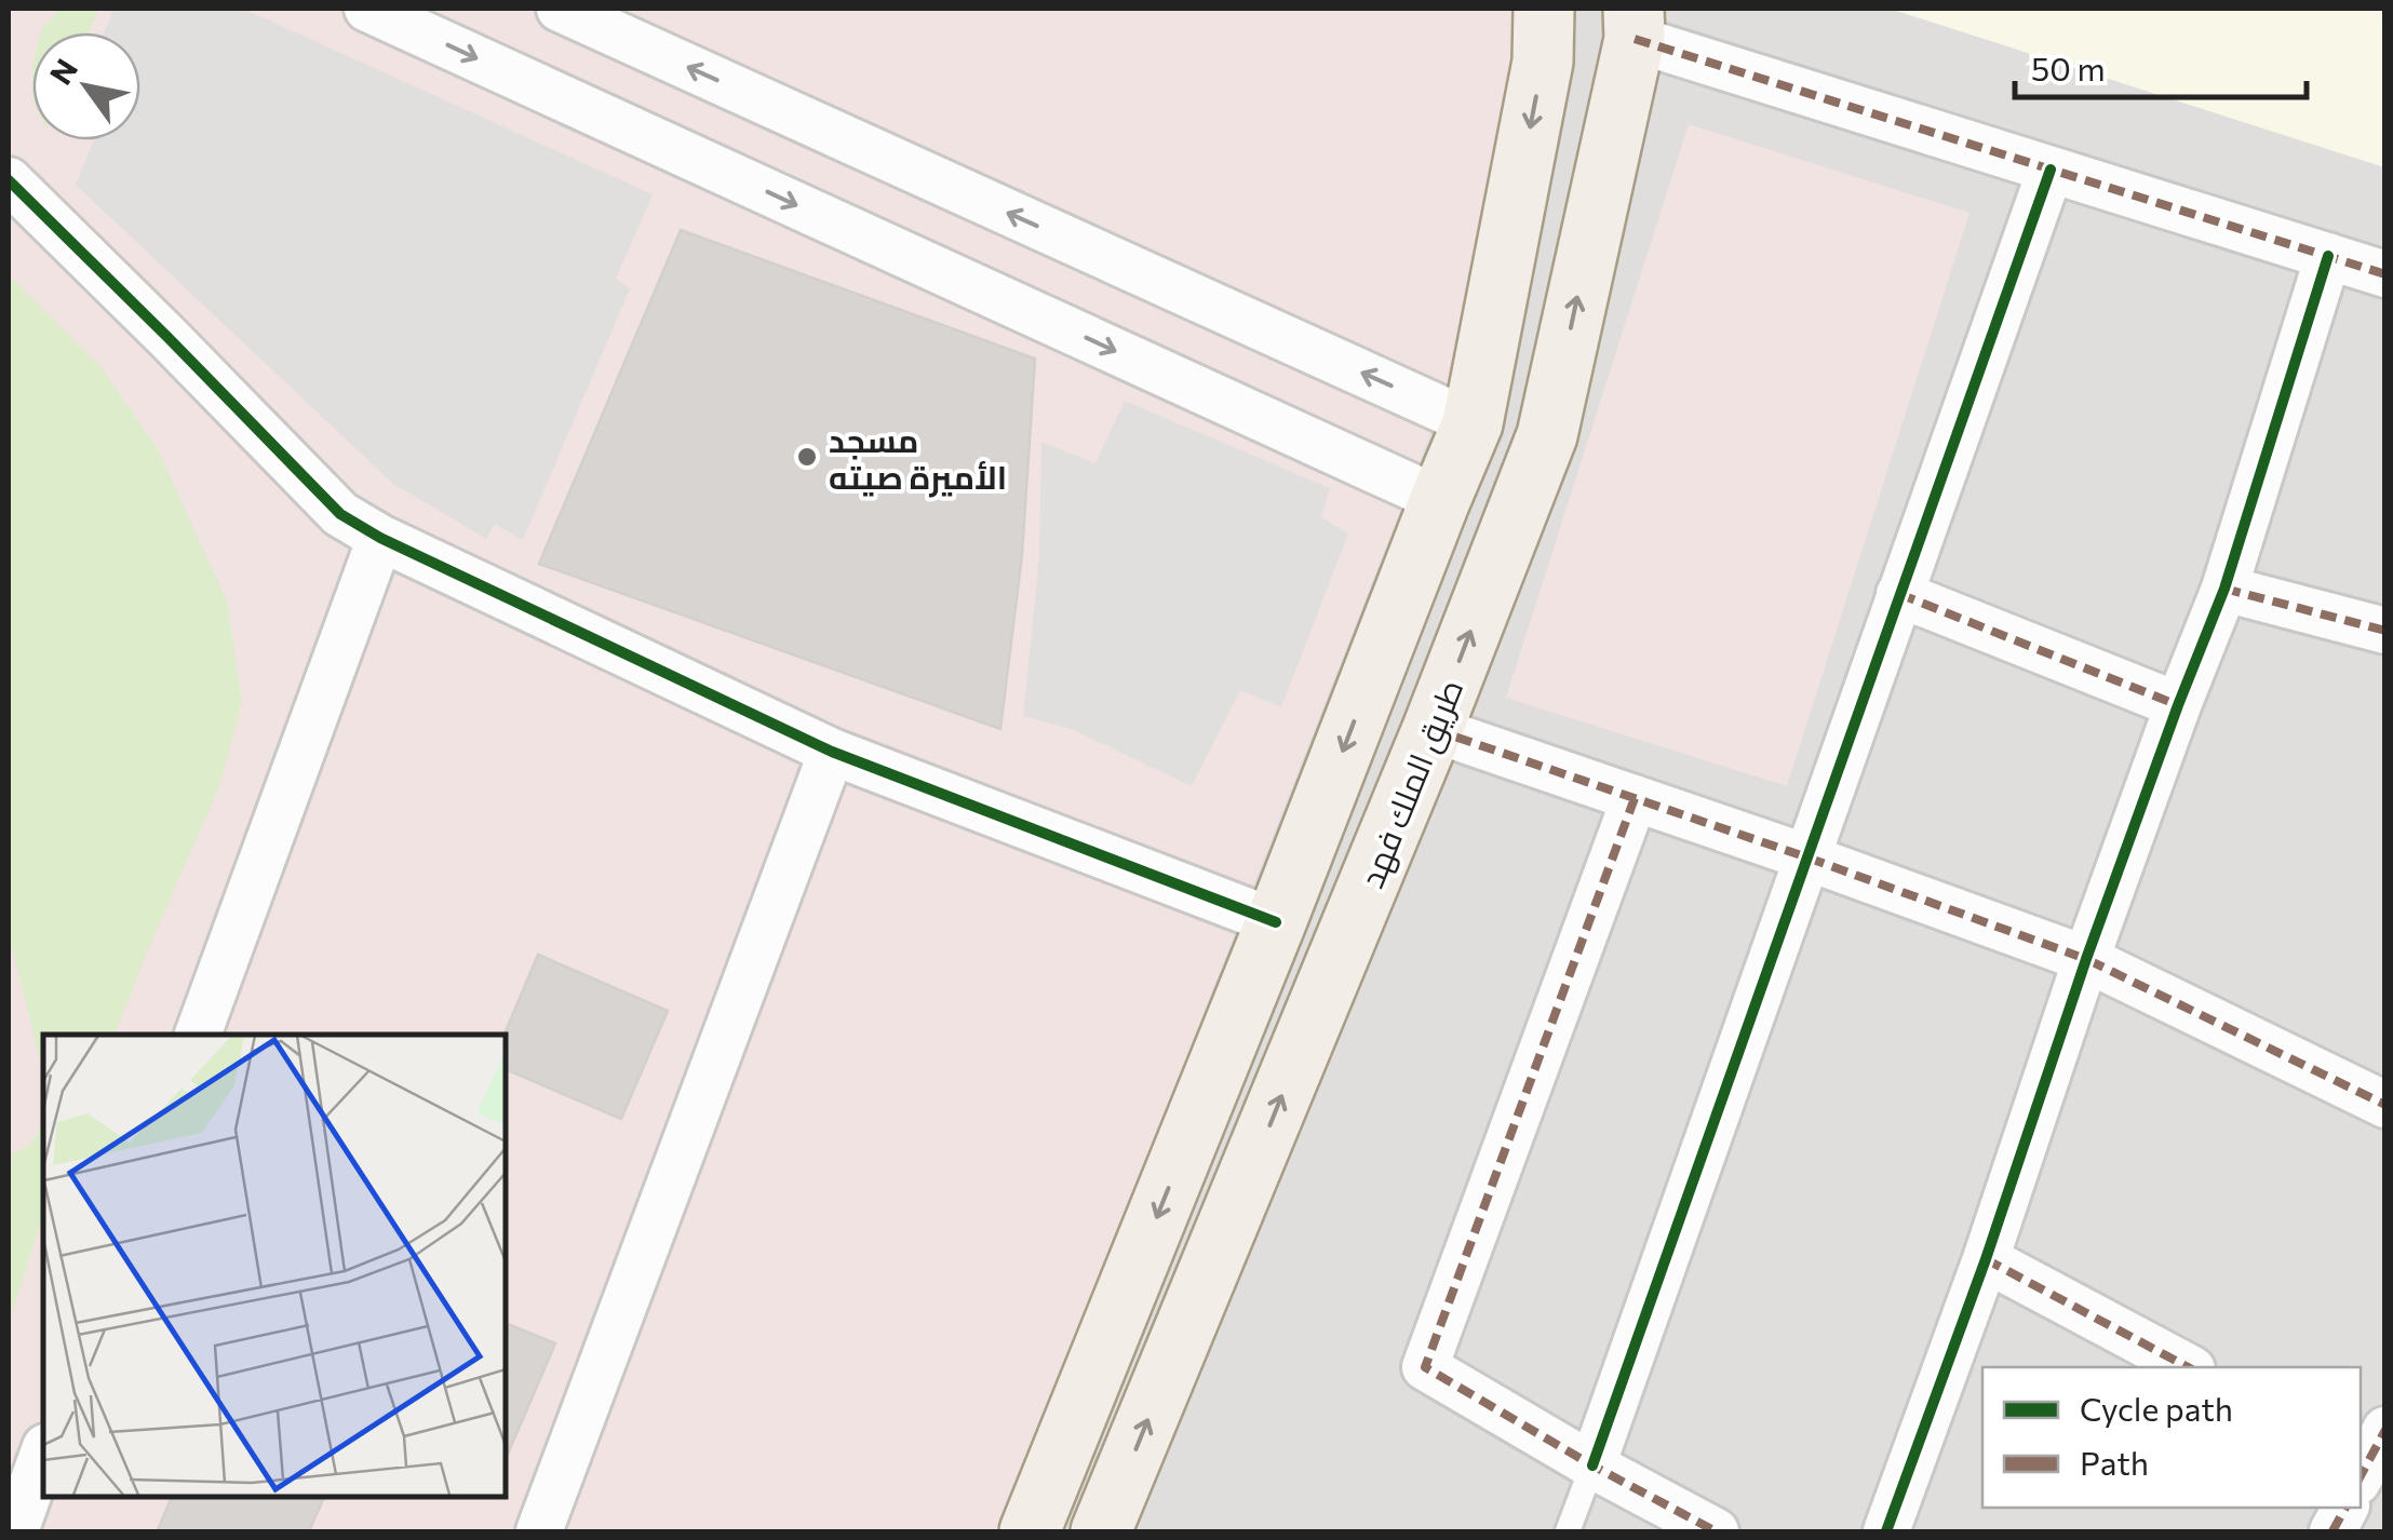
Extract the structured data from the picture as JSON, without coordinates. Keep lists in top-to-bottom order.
{
  "streets": {
    "main road": ["طريق الملك فهد"]
  },
  "places": ["مسجد الأميرة صيته"],
  "legend": ["Cycle path", "Path"],
  "scale_bar": "50 m",
  "north": "top left"
}
